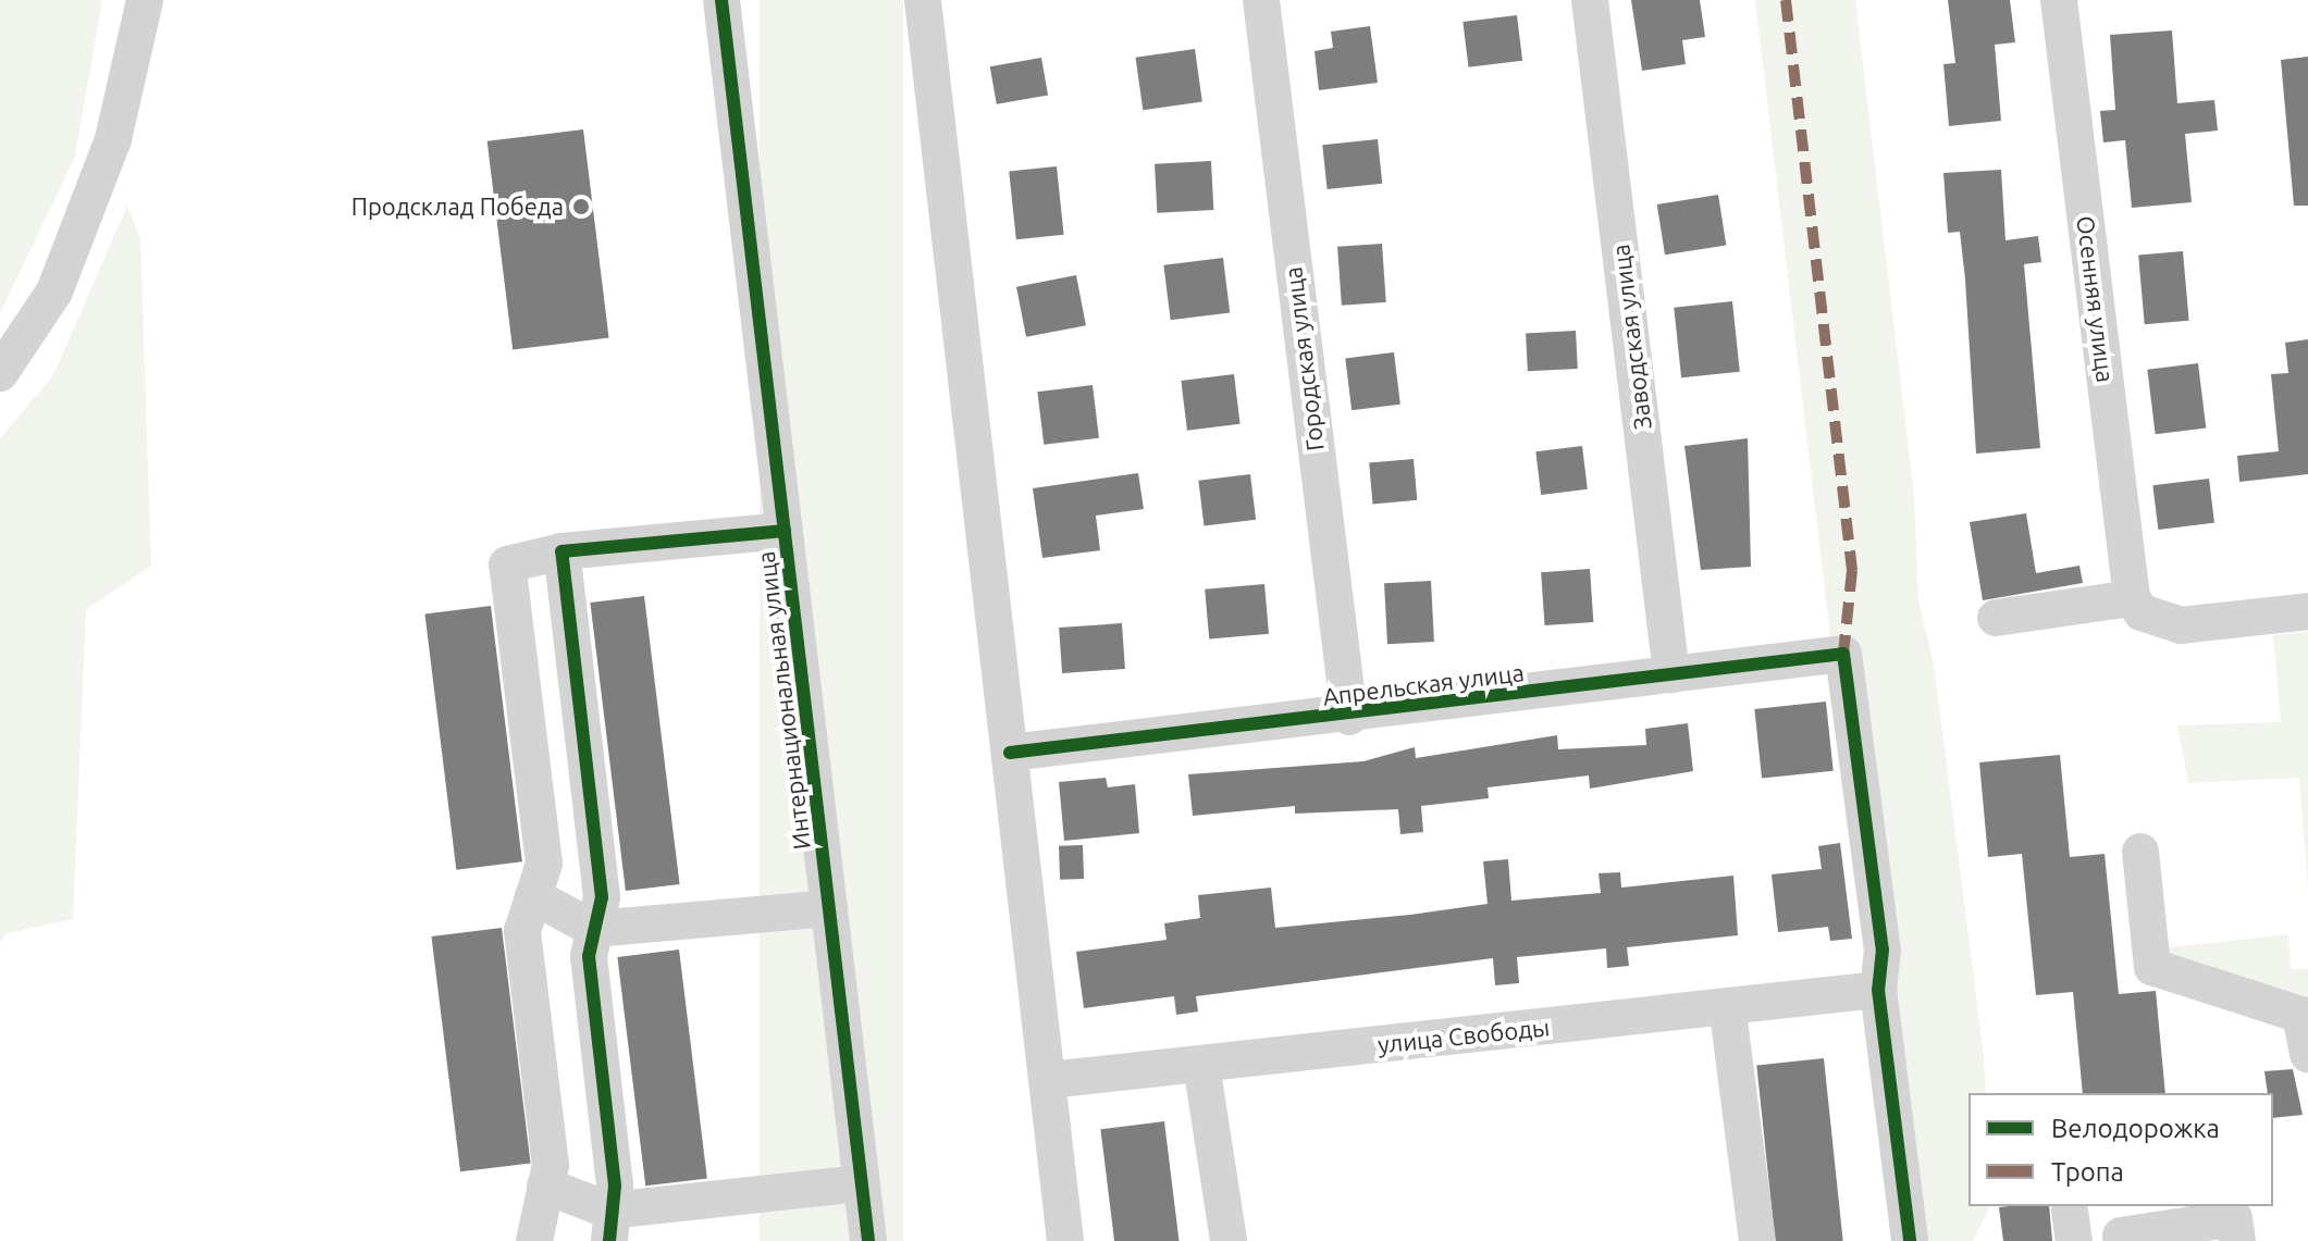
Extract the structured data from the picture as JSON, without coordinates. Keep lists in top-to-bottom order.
{
  "streets": {
    "street": [
      "Осенняя улица",
      "Заводская улица",
      "Городская улица",
      "Апрельская улица",
      "Интернациональная улица",
      "улица Свободы"
    ]
  },
  "crossings": [
    ["Заводская улица", "Апрельская улица"],
    ["Городская улица", "Апрельская улица"],
    ["Апрельская улица", "улица Свободы"]
  ],
  "places": ["Продсклад Победа"],
  "legend": ["Велодорожка", "Тропа"]
}
